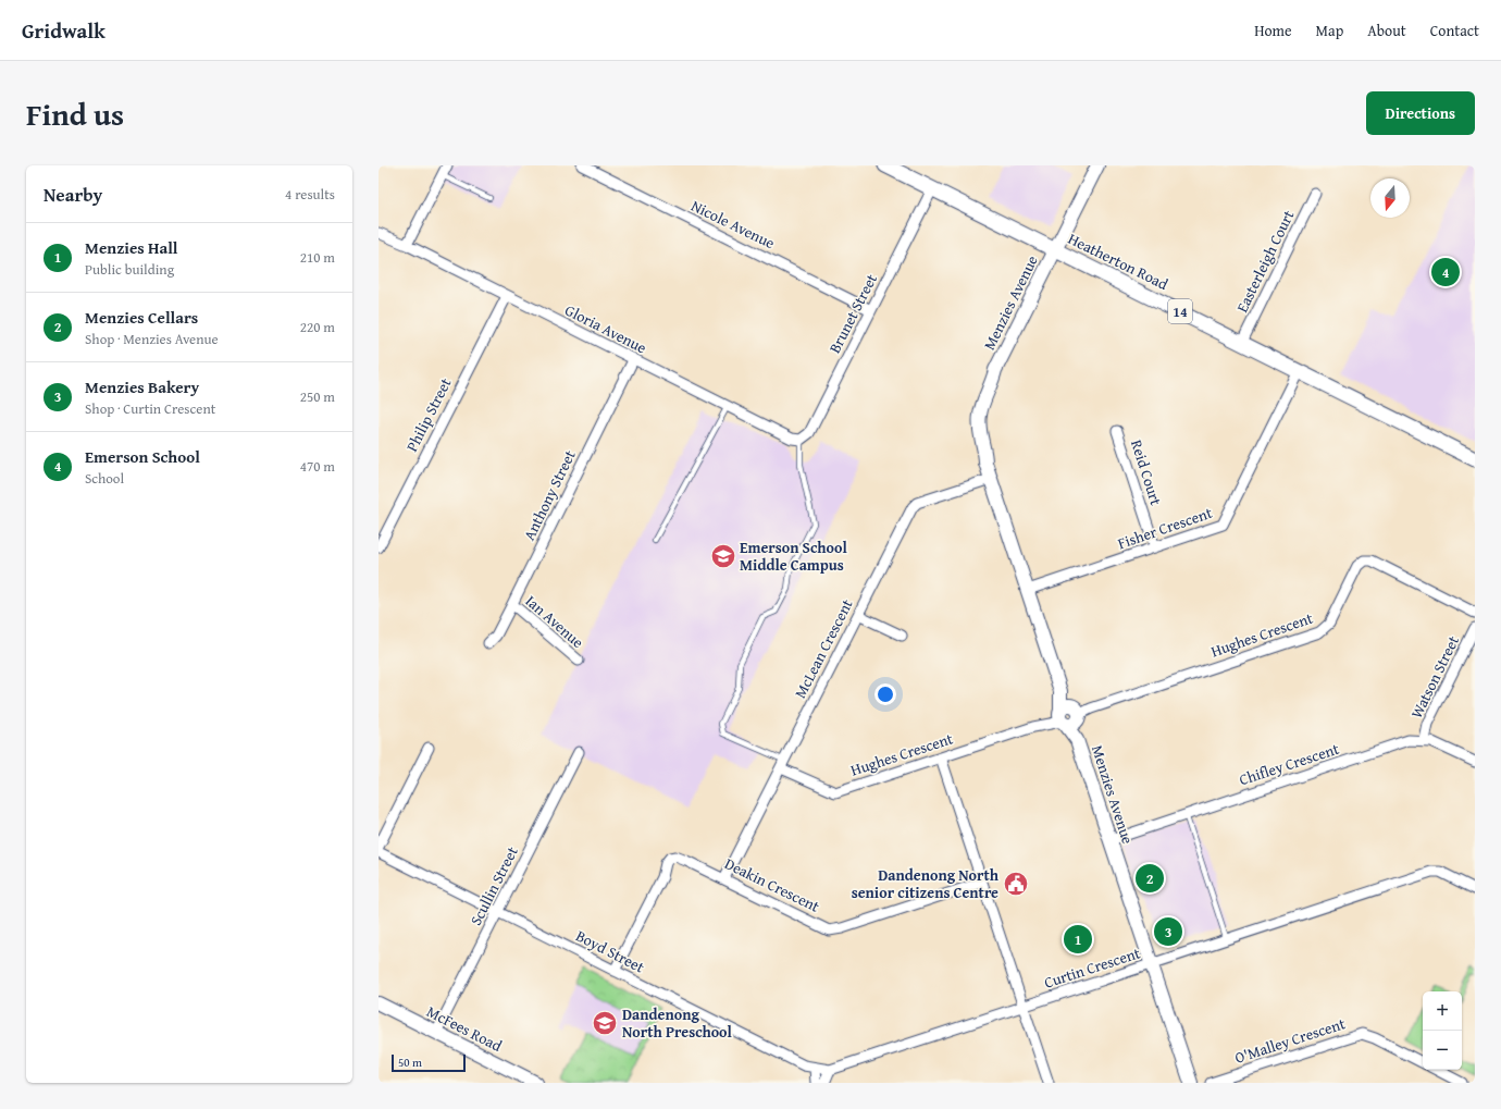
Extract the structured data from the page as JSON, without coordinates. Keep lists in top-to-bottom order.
{
  "streets": {
    "main road": ["Heatherton Road", "14"],
    "street": [
      "Nicole Avenue",
      "Easterleigh Court",
      "Menzies Avenue",
      "Brunet Street",
      "Gloria Avenue",
      "Philip Street",
      "Reid Court",
      "Anthony Street",
      "Fisher Crescent",
      "Ian Avenue",
      "Hughes Crescent",
      "McLean Crescent",
      "Watson Street",
      "Chifley Crescent",
      "Deakin Crescent",
      "Scullin Street",
      "Boyd Street",
      "Curtin Crescent",
      "McFees Road",
      "O'Malley Crescent"
    ]
  },
  "crossings": [
    ["Nicole Avenue", "Brunet Street"],
    ["Heatherton Road", "Easterleigh Court"],
    ["Heatherton Road", "Menzies Avenue"],
    ["Heatherton Road", "Brunet Street"],
    ["Heatherton Road", "Fisher Crescent"],
    ["Menzies Avenue", "Fisher Crescent"],
    ["Menzies Avenue", "Hughes Crescent"],
    ["Menzies Avenue", "McLean Crescent"],
    ["Menzies Avenue", "Chifley Crescent"],
    ["Menzies Avenue", "Curtin Crescent"],
    ["Brunet Street", "Gloria Avenue"],
    ["Gloria Avenue", "Philip Street"],
    ["Gloria Avenue", "Anthony Street"],
    ["Reid Court", "Fisher Crescent"],
    ["Anthony Street", "Ian Avenue"],
    ["Hughes Crescent", "McLean Crescent"],
    ["McLean Crescent", "Deakin Crescent"],
    ["Watson Street", "Chifley Crescent"],
    ["Deakin Crescent", "Boyd Street"],
    ["Scullin Street", "Boyd Street"],
    ["Scullin Street", "McFees Road"],
    ["Boyd Street", "Curtin Crescent"]
  ],
  "places": {
    "school or university": ["Emerson School Middle Campus", "Dandenong North Preschool"],
    "public building": ["Dandenong North senior citizens Centre"]
  },
  "scale_bar": "50 m",
  "north": "bottom",
  "page": {
    "header": "Gridwalk",
    "nav": [
      "Home",
      "Map",
      "About",
      "Contact"
    ],
    "title": "Find us",
    "buttons": "Directions",
    "heading": ["Nearby", "4 results"],
    "list": [
      {
        "mark": "1",
        "name": "Menzies Hall",
        "note": "Public building",
        "value": "210 m"
      },
      {
        "mark": "2",
        "name": "Menzies Cellars",
        "note": "Shop · Menzies Avenue",
        "value": "220 m"
      },
      {
        "mark": "3",
        "name": "Menzies Bakery",
        "note": "Shop · Curtin Crescent",
        "value": "250 m"
      },
      {
        "mark": "4",
        "name": "Emerson School",
        "note": "School",
        "value": "470 m"
      }
    ],
    "pins": [
      "4",
      "2",
      "3",
      "1"
    ],
    "map_buttons": ["+", "−"],
    "scale": "50 m"
  }
}
